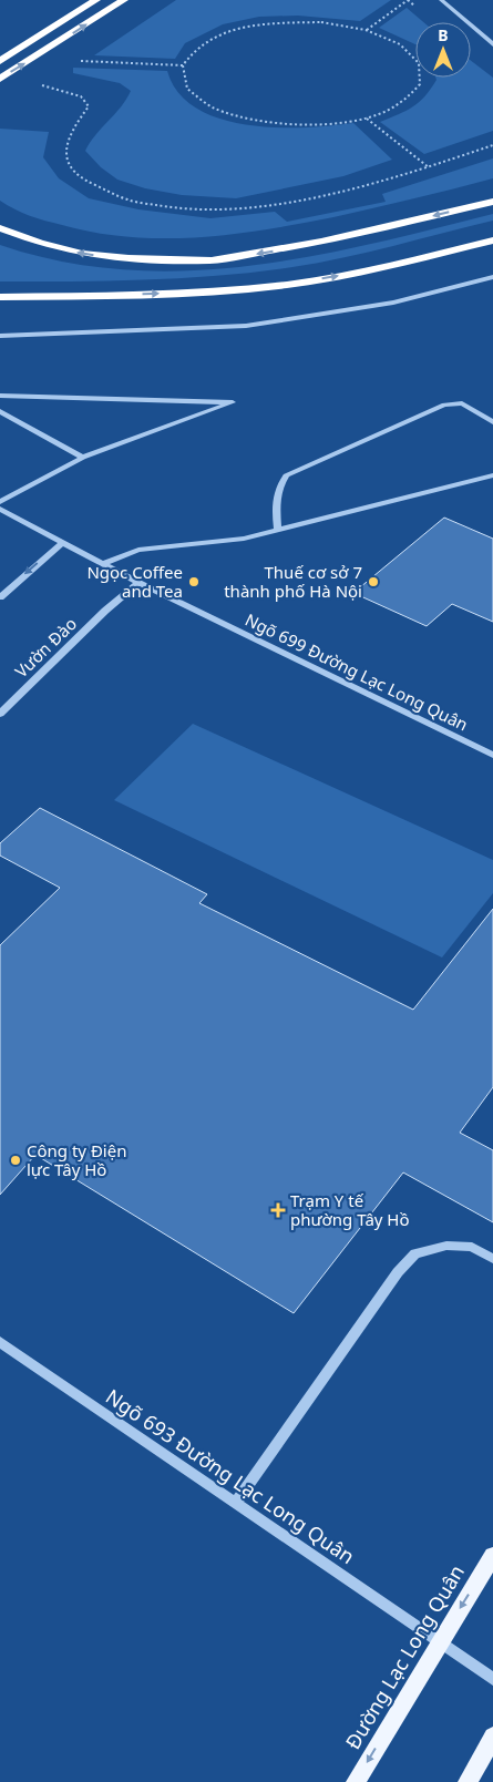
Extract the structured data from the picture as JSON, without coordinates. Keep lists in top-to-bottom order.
{
  "streets": {
    "main road": ["Đường Lạc Long Quân"],
    "street": ["Vườn Đào", "Ngõ 699 Đường Lạc Long Quân", "Ngõ 693 Đường Lạc Long Quân"]
  },
  "crossings": [
    ["Vườn Đào", "Ngõ 699 Đường Lạc Long Quân"],
    ["Ngõ 693 Đường Lạc Long Quân", "Đường Lạc Long Quân"]
  ],
  "one_way": ["Đường Lạc Long Quân"],
  "places": {
    "other": ["Ngọc Coffee and Tea", "Thuế cơ sở 7 thành phố Hà Nội", "Công ty Điện lực Tây Hồ"],
    "health": ["Trạm Y tế phường Tây Hồ"]
  },
  "north": "top"
}
